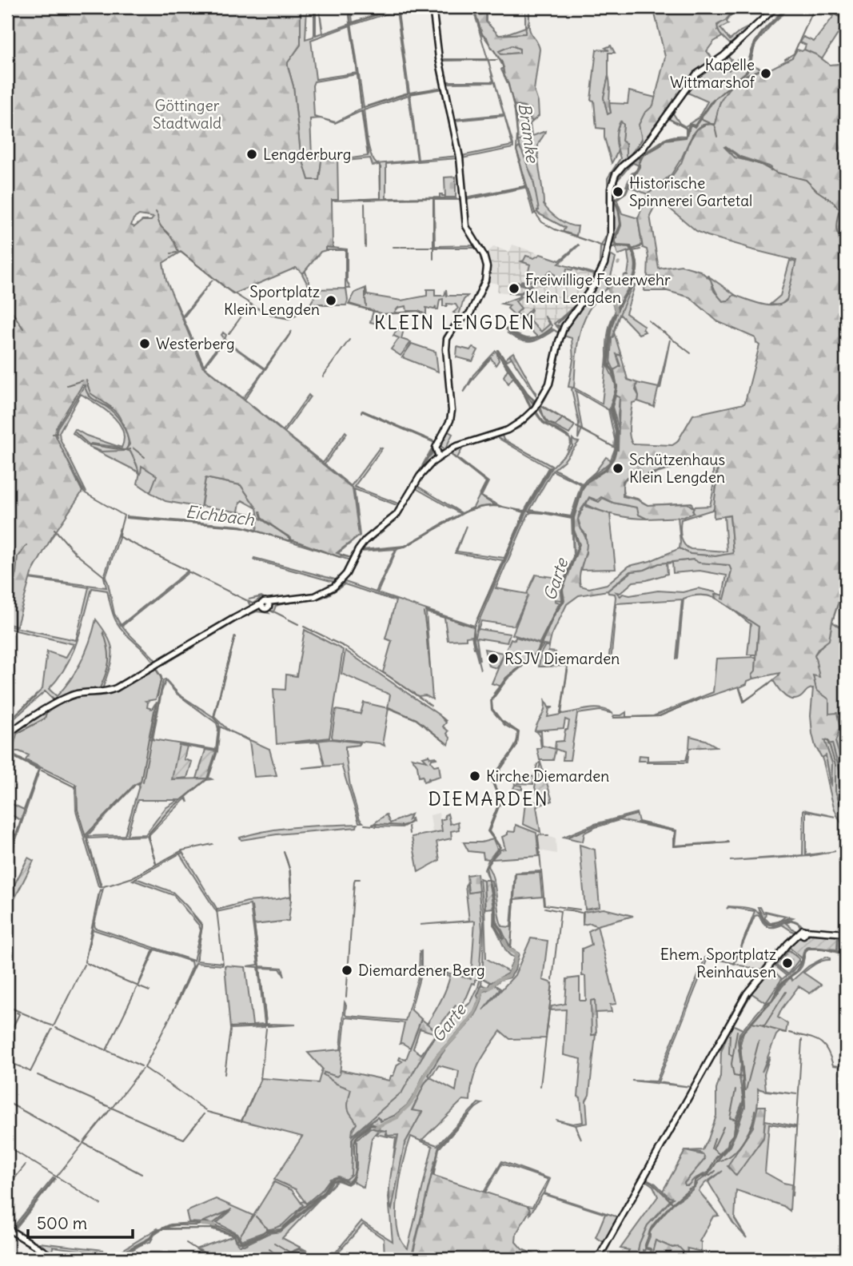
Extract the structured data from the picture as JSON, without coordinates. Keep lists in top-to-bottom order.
{
  "districts": ["KLEIN LENGDEN", "DIEMARDEN"],
  "water": ["Bramke", "Eichbach", "Garte"],
  "parks": ["Göttinger Stadtwald"],
  "places": [
    "Kapelle Wittmarshof",
    "Lengderburg",
    "Historische Spinnerei Gartetal",
    "Freiwillige Feuerwehr Klein Lengden",
    "Sportplatz Klein Lengden",
    "Westerberg",
    "Schützenhaus Klein Lengden",
    "RSJV Diemarden",
    "Kirche Diemarden",
    "Ehem. Sportplatz Reinhausen",
    "Diemardener Berg"
  ],
  "scale_bar": "500 m"
}
